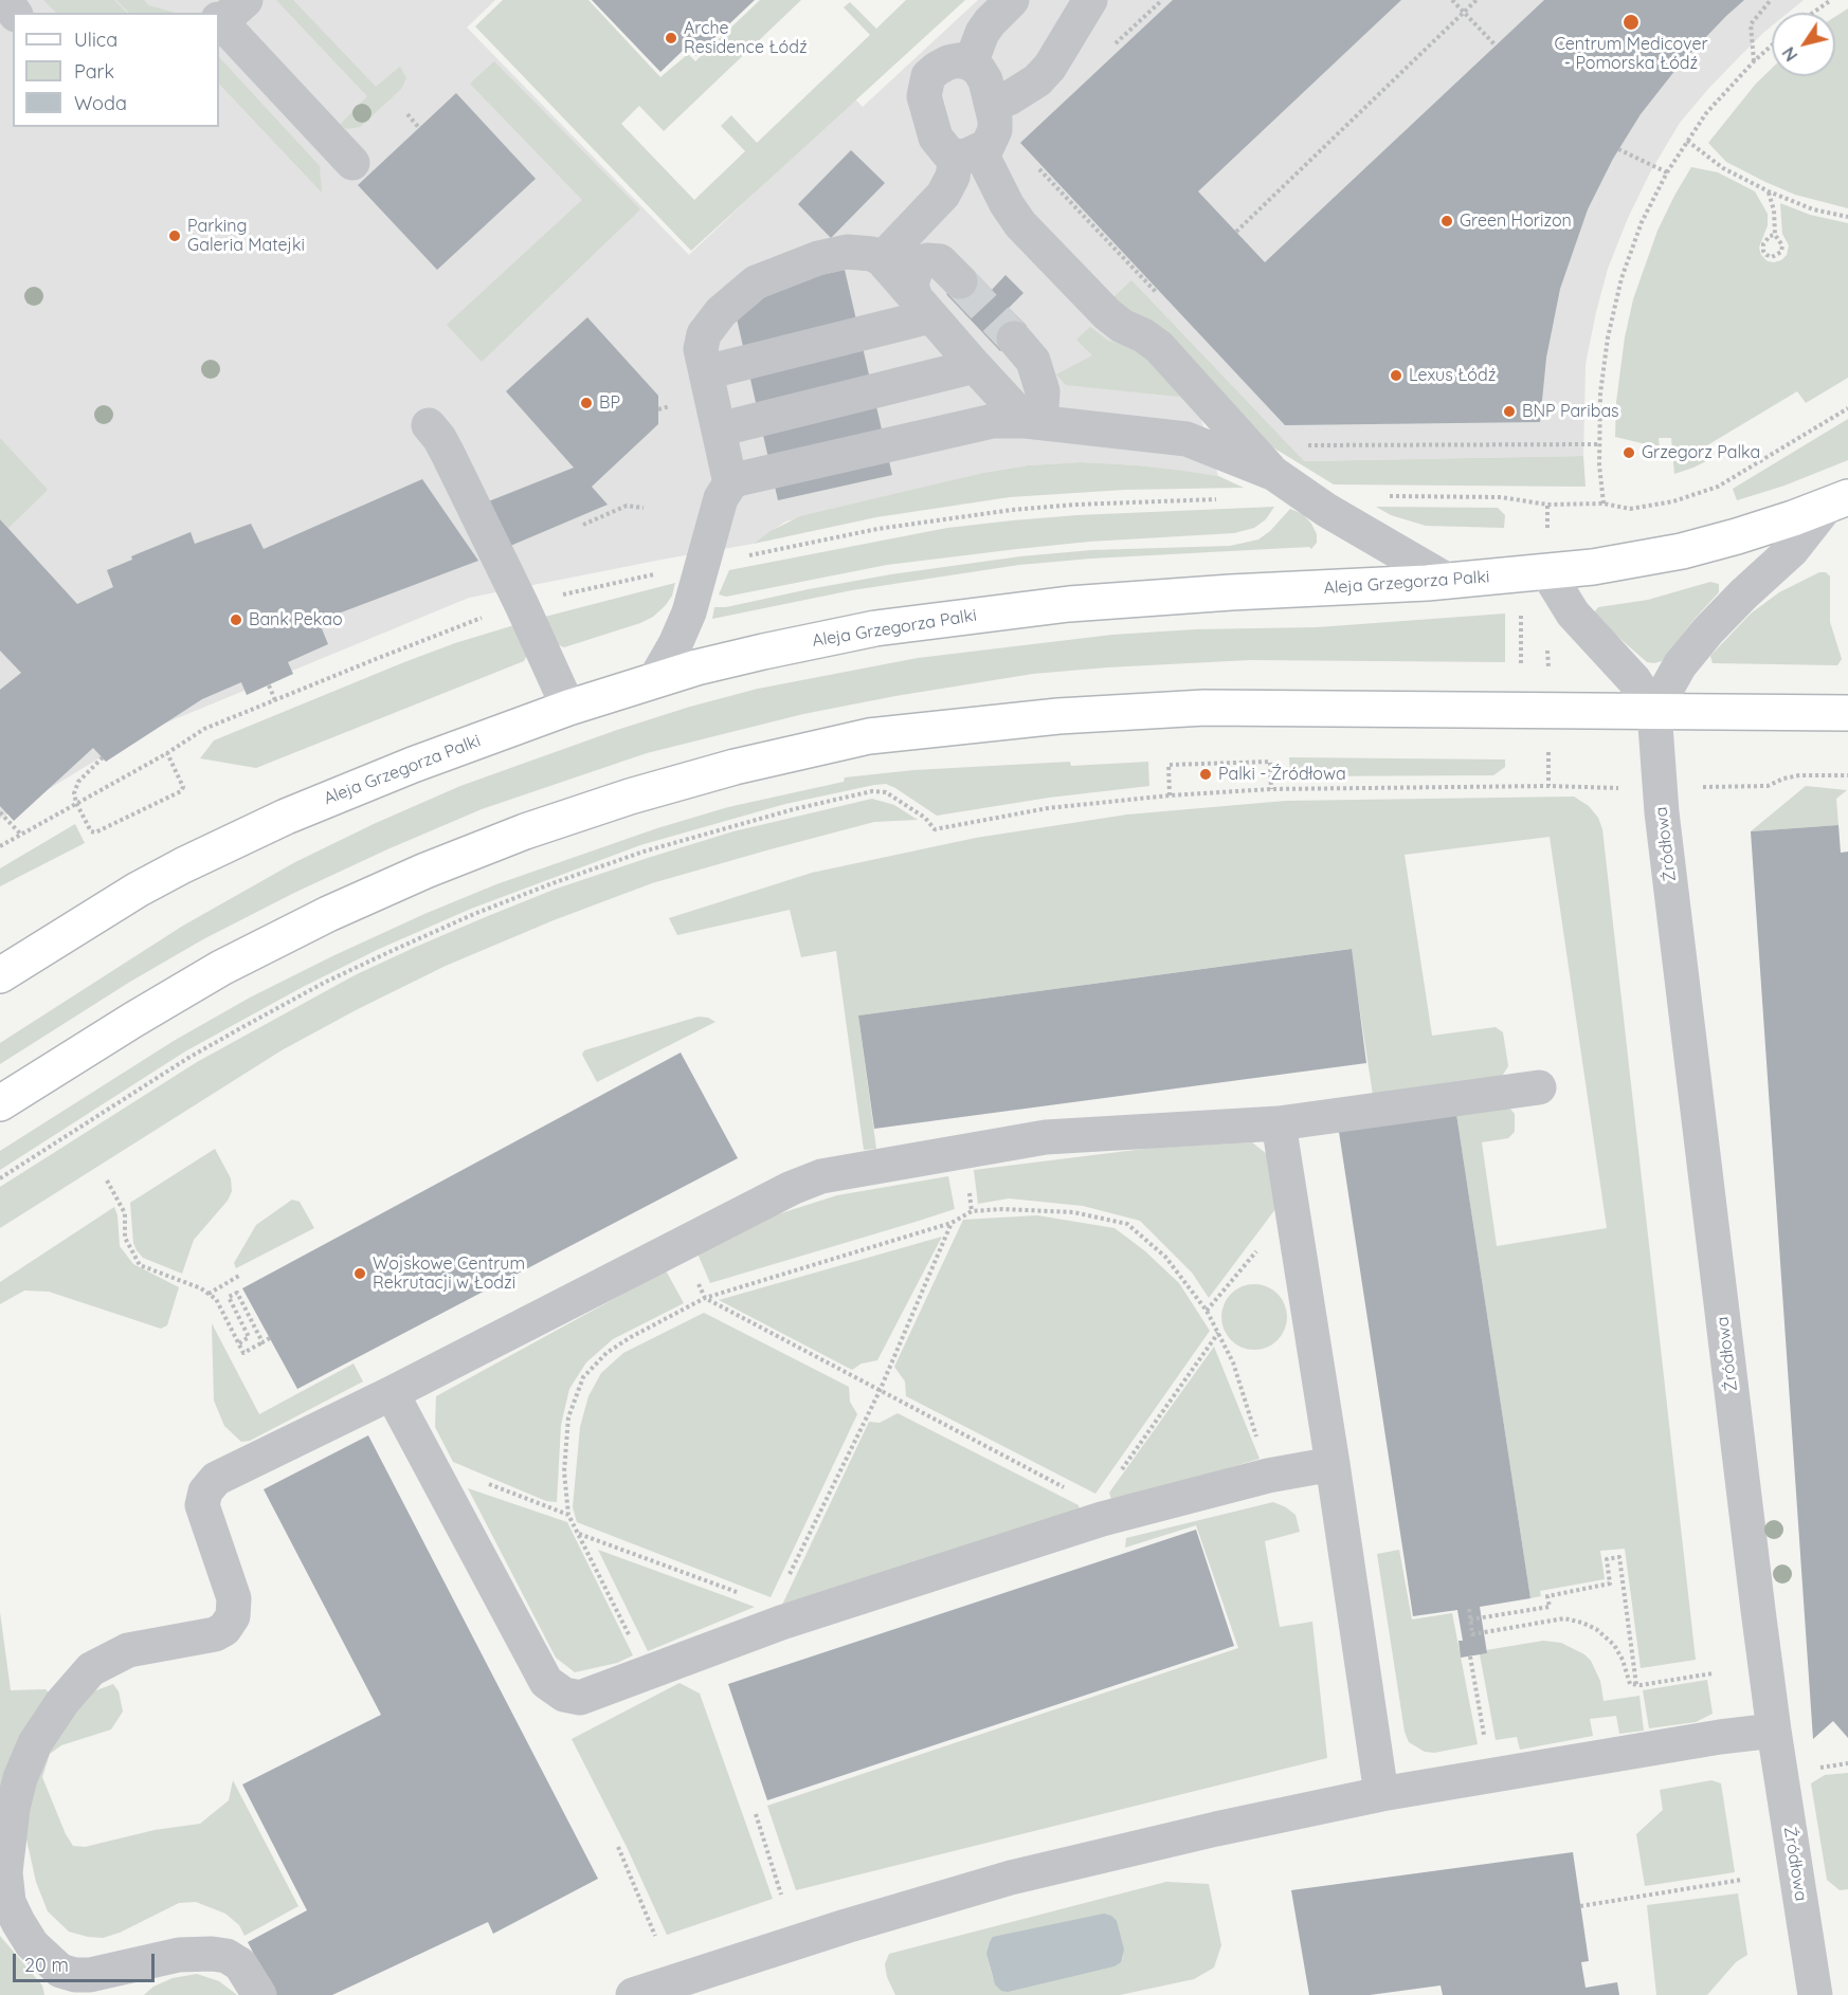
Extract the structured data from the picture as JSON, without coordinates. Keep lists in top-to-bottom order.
{
  "streets": {
    "main road": ["Aleja Grzegorza Palki"],
    "street": ["Źródłowa"]
  },
  "places": [
    "Centrum Medicover - Pomorska Łódź",
    "Arche Residence Łódź",
    "Green Horizon",
    "Parking Galeria Matejki",
    "Lexus Łódź",
    "BP",
    "BNP Paribas",
    "Grzegorz Palka",
    "Bank Pekao",
    "Palki - Źródłowa",
    "Wojskowe Centrum Rekrutacji w Łodzi"
  ],
  "legend": ["Ulica", "Park", "Woda"],
  "scale_bar": "20 m",
  "north": "bottom left"
}
